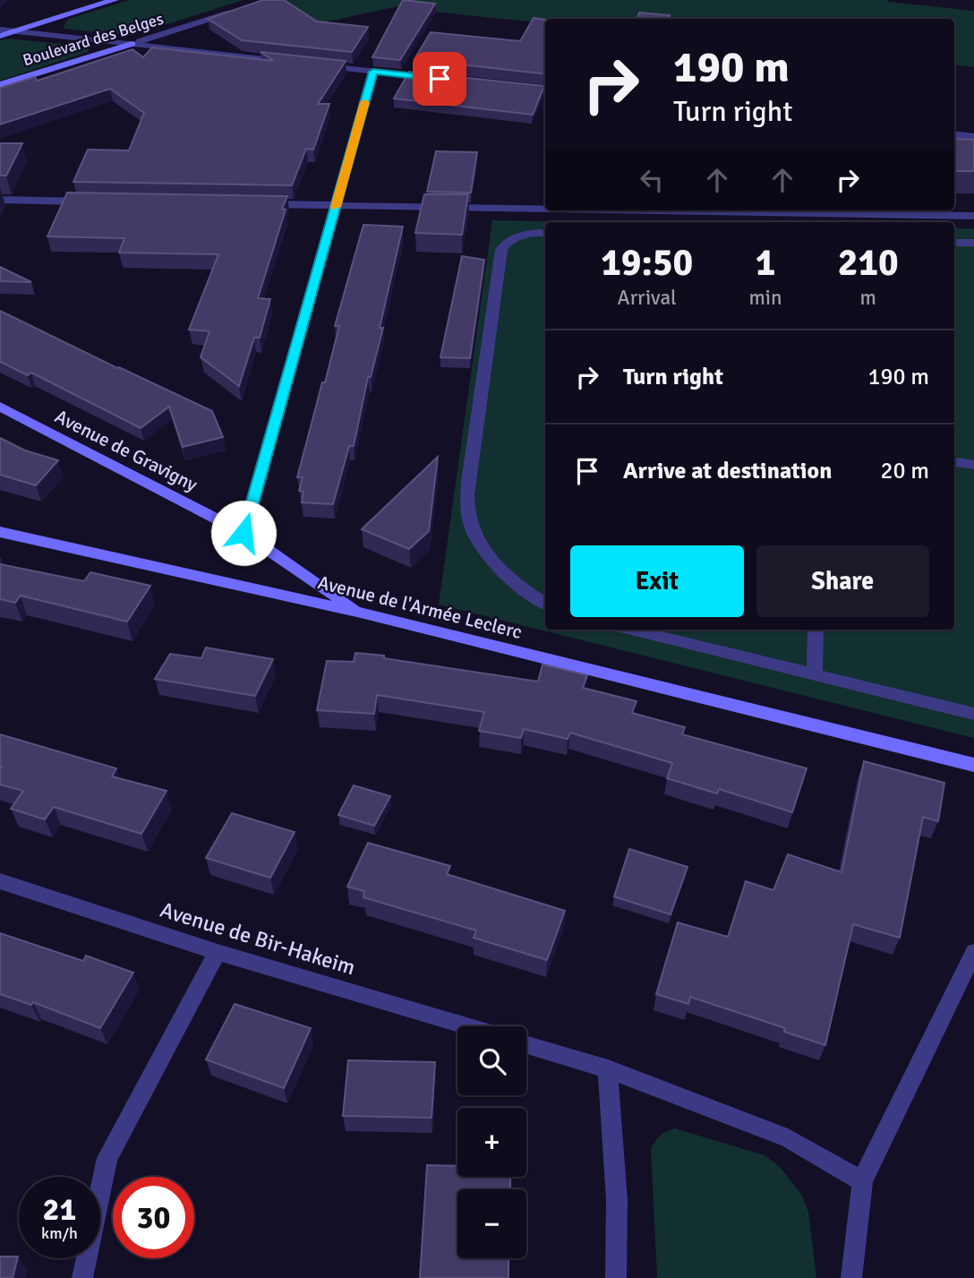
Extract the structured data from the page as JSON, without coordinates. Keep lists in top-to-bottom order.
{
  "streets": {
    "street": [
      "Boulevard des Belges",
      "Avenue de Gravigny",
      "Avenue de l'Armée Leclerc",
      "Avenue de Bir-Hakeim"
    ]
  },
  "crossings": [
    ["Avenue de Gravigny", "Avenue de l'Armée Leclerc"]
  ],
  "page": {
    "turn": ["190 m", "Turn right"],
    "eta": [
      "19:50",
      "Arrival",
      "1",
      "min",
      "210",
      "m"
    ],
    "list": [
      {
        "name": "Turn right",
        "value": "190 m"
      },
      {
        "name": "Arrive at destination",
        "value": "20 m"
      }
    ],
    "buttons": ["Exit", "Share"],
    "map_buttons": ["+", "−"],
    "speed": "21 km/h",
    "limit": "30"
  }
}
